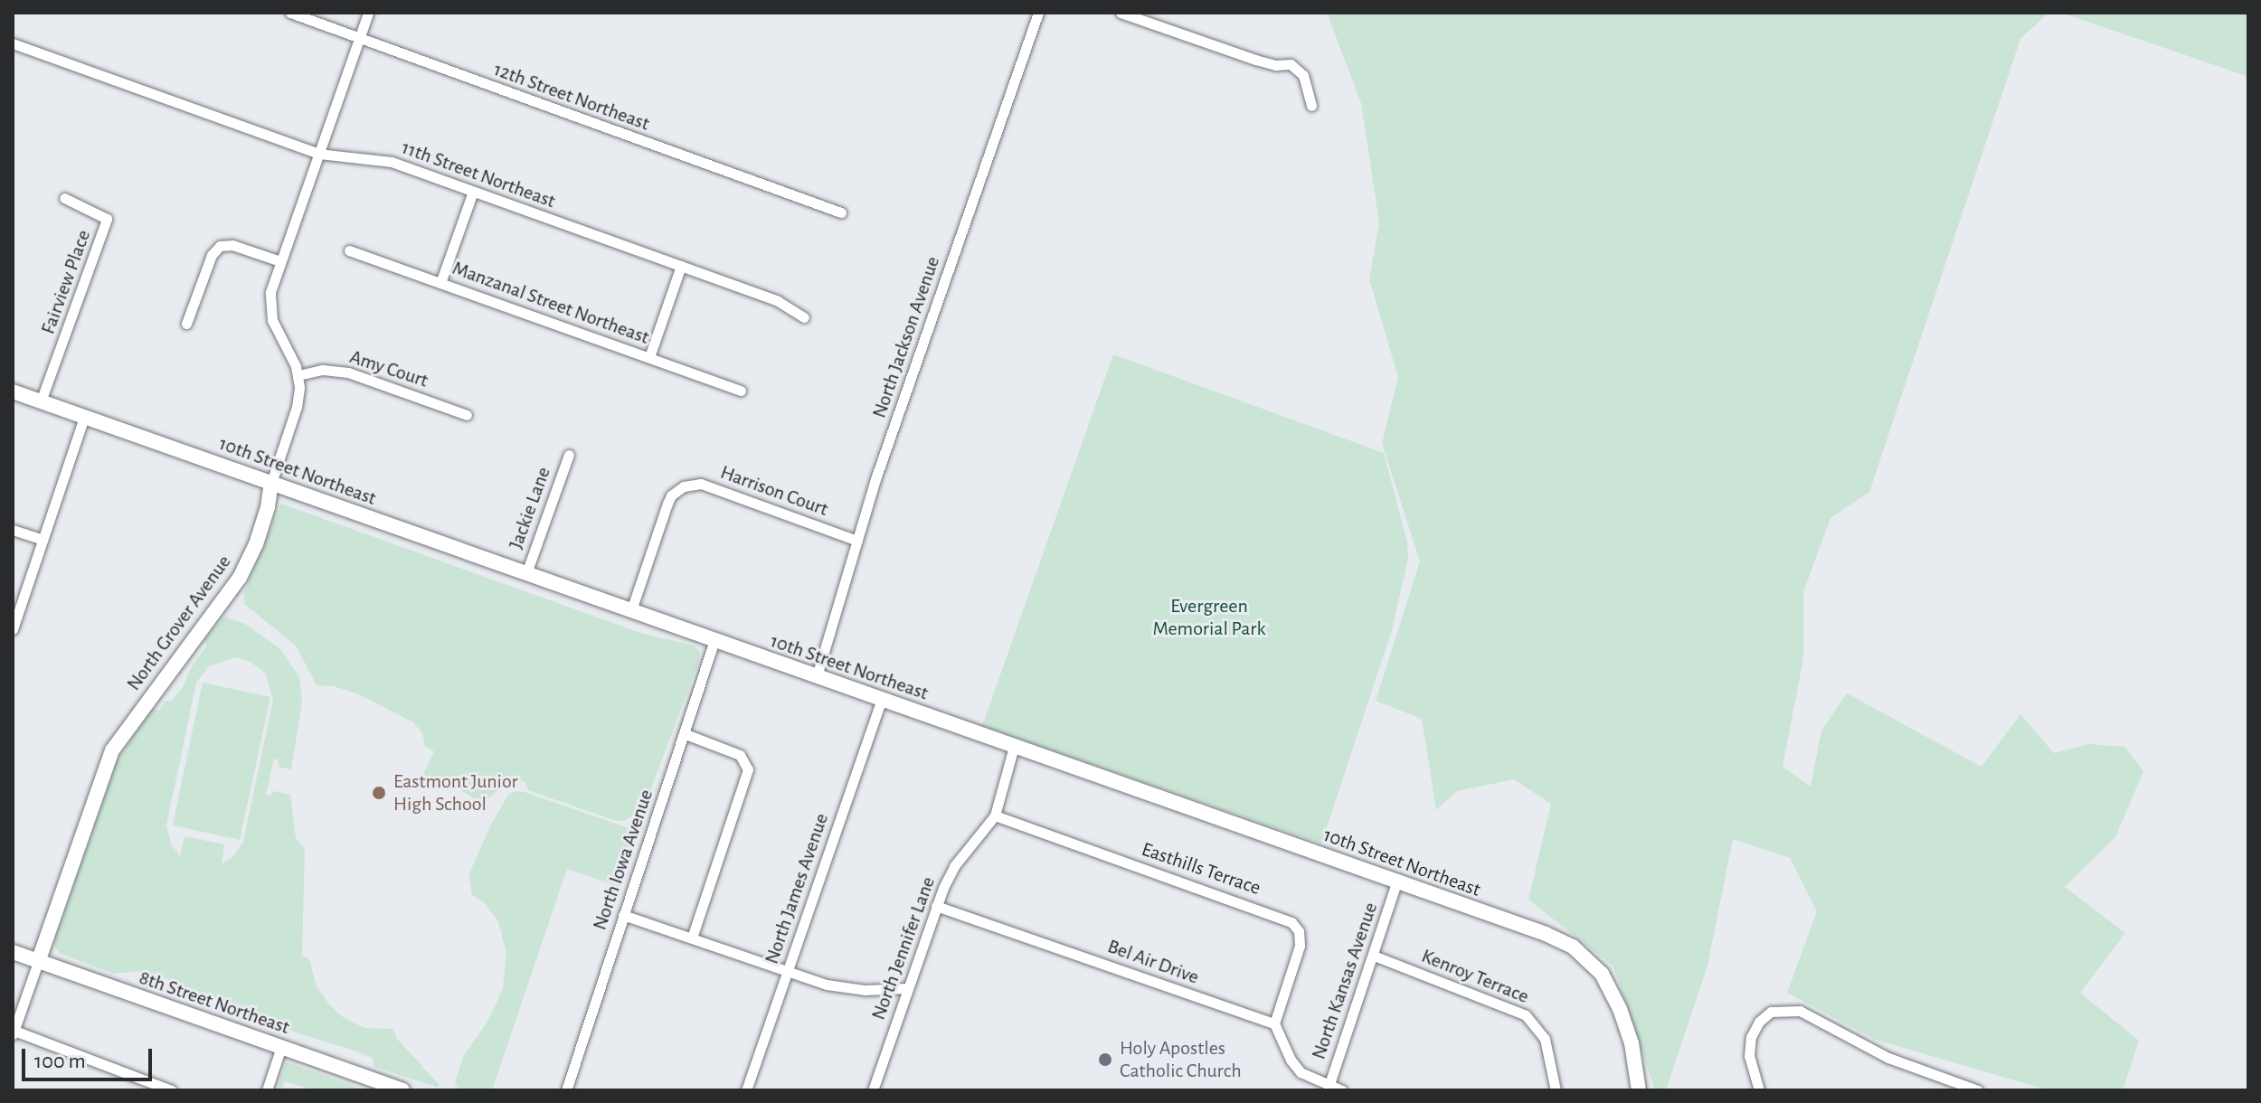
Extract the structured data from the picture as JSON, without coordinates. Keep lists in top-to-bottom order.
{
  "streets": {
    "main road": ["10th Street Northeast", "North Grover Avenue", "8th Street Northeast"],
    "street": [
      "12th Street Northeast",
      "11th Street Northeast",
      "Fairview Place",
      "Manzanal Street Northeast",
      "North Jackson Avenue",
      "Amy Court",
      "Harrison Court",
      "Jackie Lane",
      "North Iowa Avenue",
      "Easthills Terrace",
      "North James Avenue",
      "North Jennifer Lane",
      "Bel Air Drive",
      "Kenroy Terrace",
      "North Kansas Avenue"
    ]
  },
  "crossings": [
    ["12th Street Northeast", "North Grover Avenue"],
    ["11th Street Northeast", "North Grover Avenue"],
    ["Fairview Place", "10th Street Northeast"],
    ["North Jackson Avenue", "10th Street Northeast"],
    ["North Jackson Avenue", "Harrison Court"],
    ["Amy Court", "North Grover Avenue"],
    ["10th Street Northeast", "Harrison Court"],
    ["10th Street Northeast", "Jackie Lane"],
    ["10th Street Northeast", "North Grover Avenue"],
    ["10th Street Northeast", "North Iowa Avenue"],
    ["10th Street Northeast", "North James Avenue"],
    ["10th Street Northeast", "North Jennifer Lane"],
    ["10th Street Northeast", "North Kansas Avenue"],
    ["North Grover Avenue", "8th Street Northeast"],
    ["Easthills Terrace", "North Jennifer Lane"],
    ["Easthills Terrace", "Bel Air Drive"],
    ["North Jennifer Lane", "Bel Air Drive"],
    ["Kenroy Terrace", "North Kansas Avenue"]
  ],
  "parks": ["Evergreen Memorial Park"],
  "places": ["Eastmont Junior High School", "Holy Apostles Catholic Church"],
  "scale_bar": "100 m"
}
